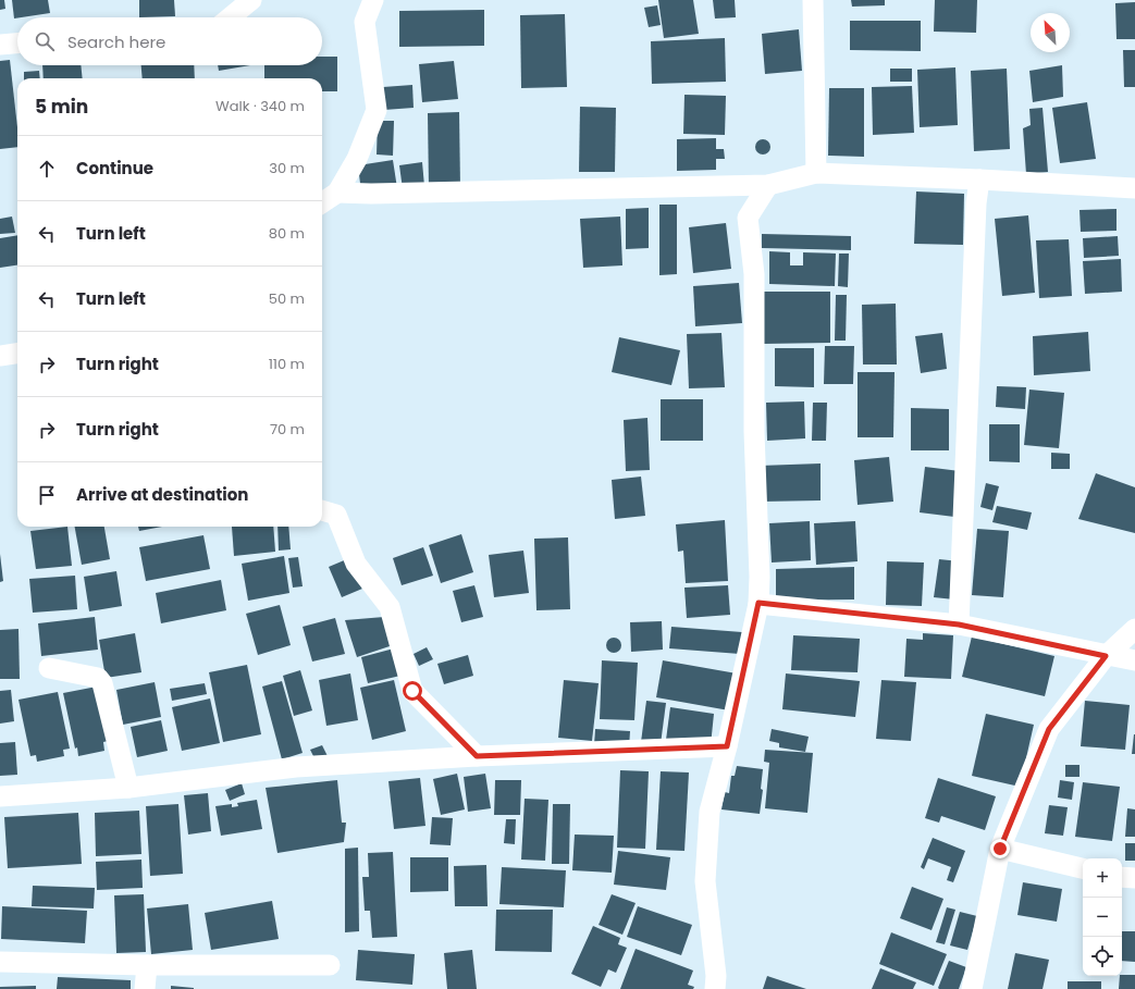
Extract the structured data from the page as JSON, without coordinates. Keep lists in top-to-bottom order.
{
  "north": "top left",
  "page": {
    "search": "Search here",
    "heading": ["5 min", "Walk · 340 m"],
    "list": [
      ["Continue", "30 m"],
      ["Turn left", "80 m"],
      ["Turn left", "50 m"],
      ["Turn right", "110 m"],
      ["Turn right", "70 m"],
      "Arrive at destination"
    ],
    "map_buttons": ["+", "−"]
  }
}
